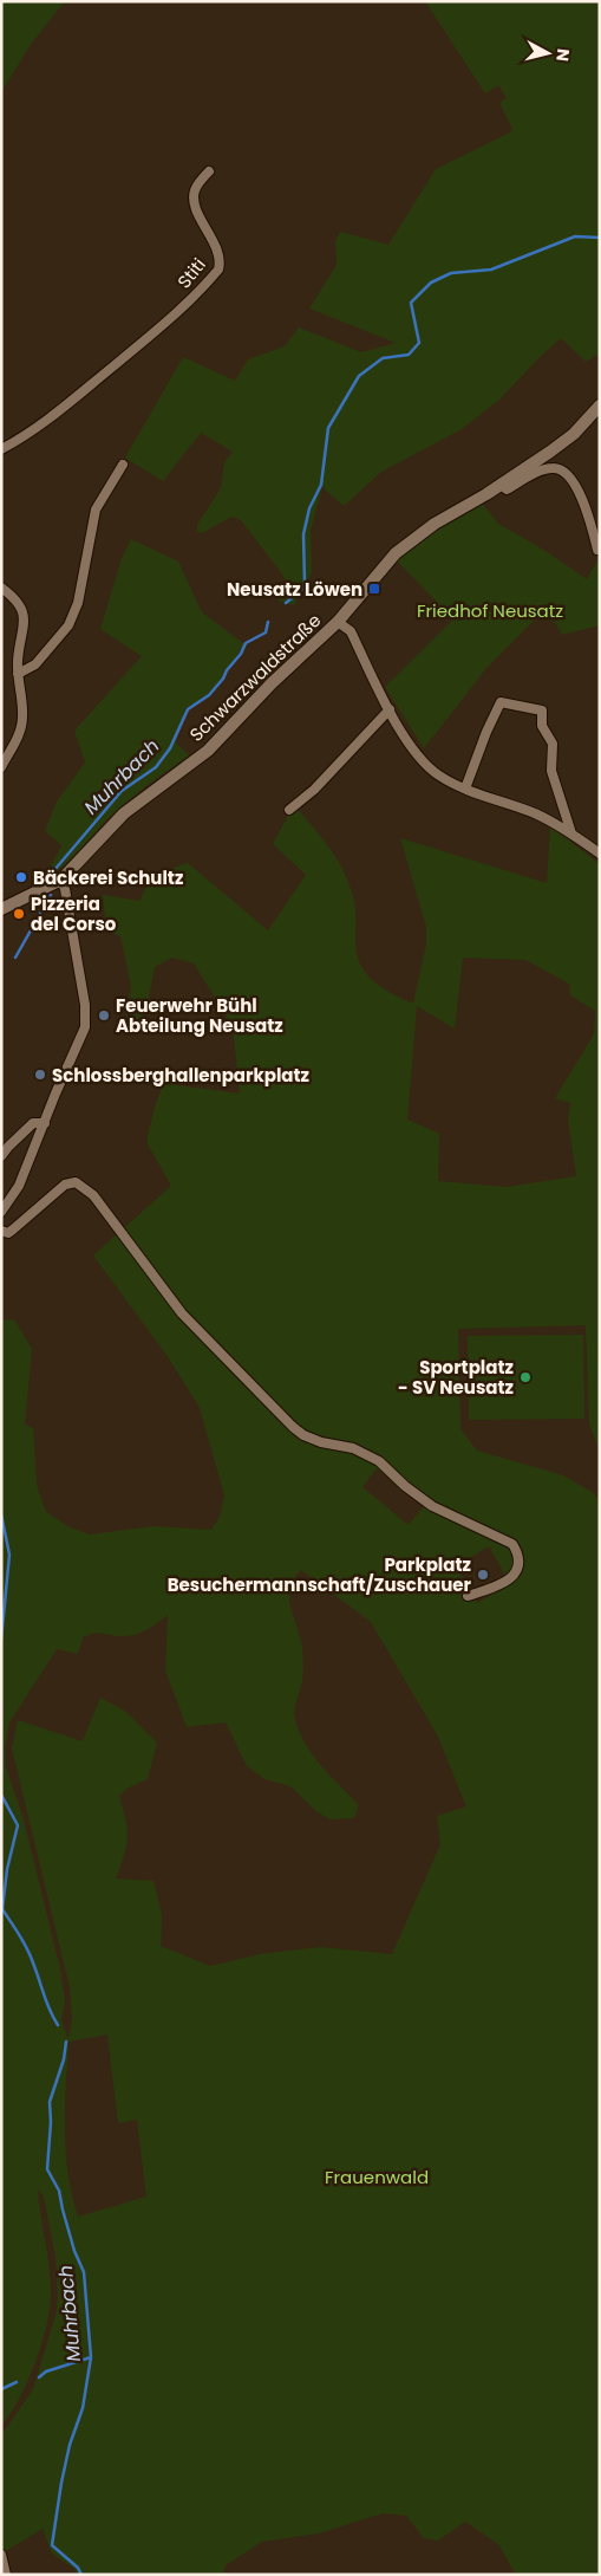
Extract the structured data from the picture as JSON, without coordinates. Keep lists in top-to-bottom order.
{
  "streets": {
    "main road": ["Schwarzwaldstraße"],
    "street": ["Stiti"]
  },
  "water": ["Muhrbach"],
  "parks": ["Friedhof Neusatz", "Frauenwald"],
  "places": {
    "transit": ["Neusatz Löwen"],
    "other": [
      "Bäckerei Schultz",
      "Pizzeria del Corso",
      "Feuerwehr Bühl Abteilung Neusatz",
      "Schlossberghallenparkplatz",
      "Sportplatz - SV Neusatz",
      "Parkplatz Besuchermannschaft/Zuschauer"
    ]
  },
  "north": "right"
}
